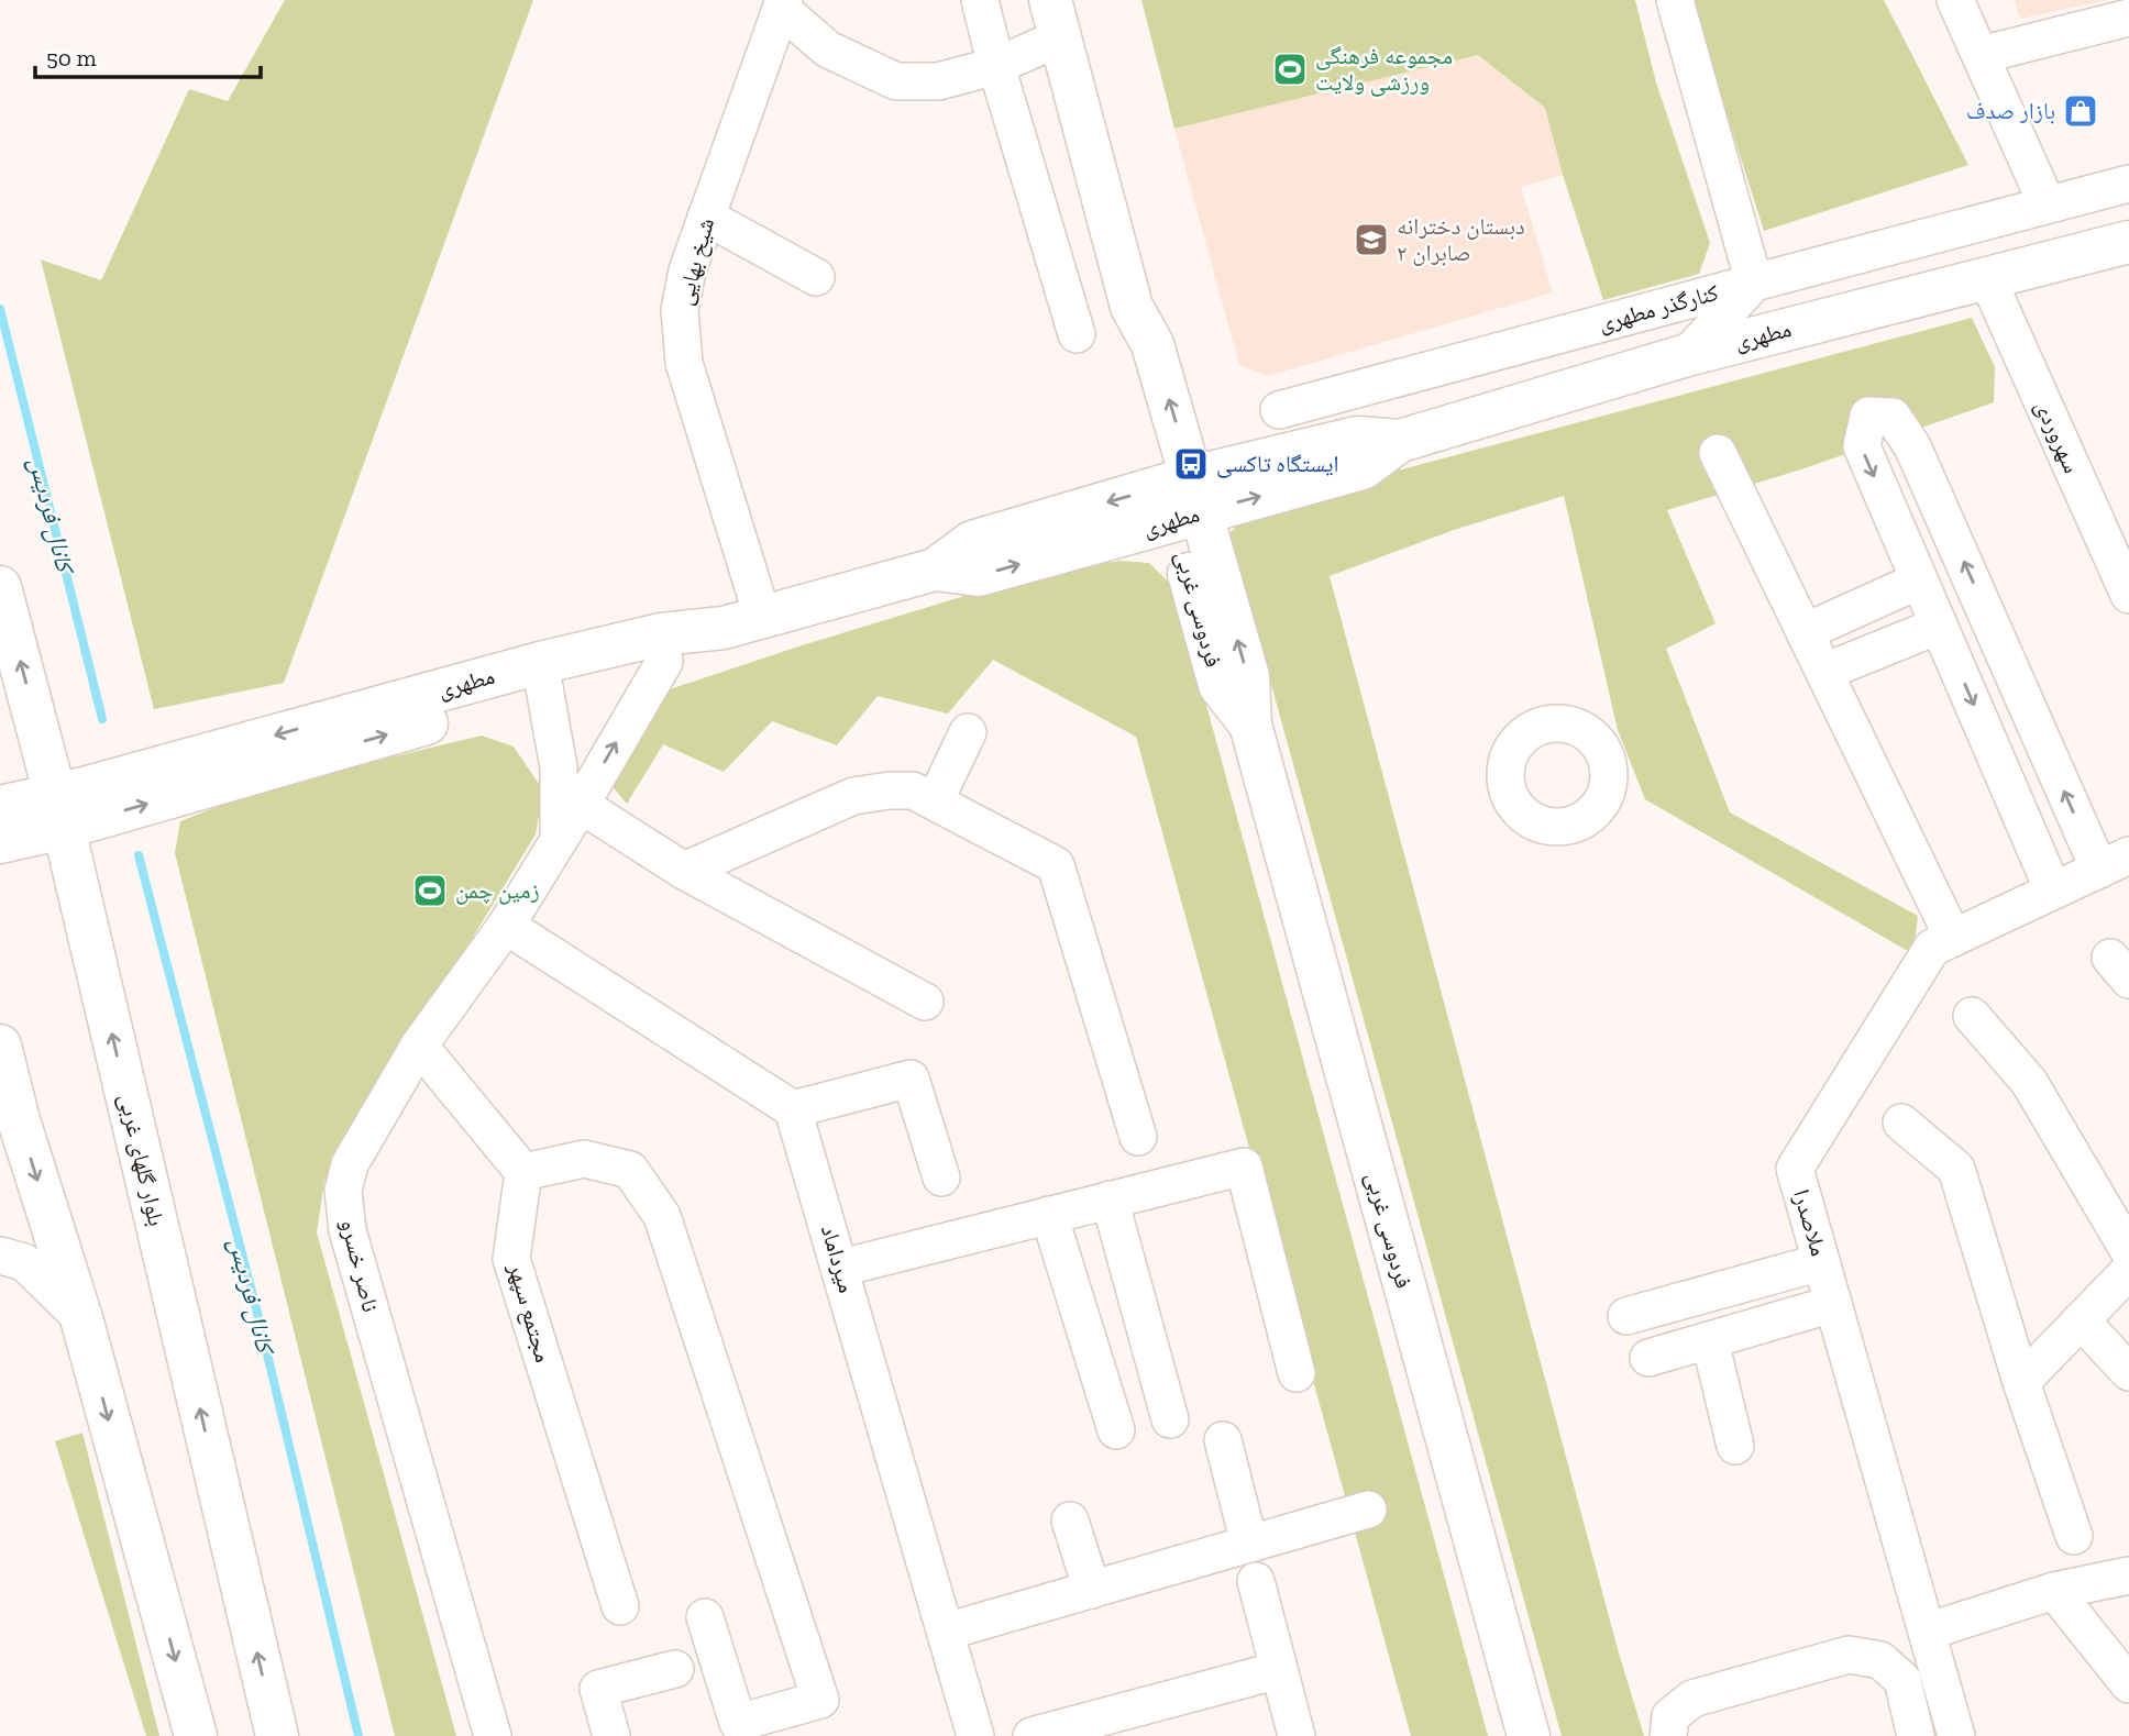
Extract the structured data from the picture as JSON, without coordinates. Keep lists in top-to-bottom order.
{
  "streets": {
    "main road": ["مطهری", "فردوسی غربی", "بلوار گلهای غربی"],
    "street": [
      "شیخ بهایی",
      "کنارگذر مطهری",
      "سهروردی",
      "ملاصدرا",
      "میرداماد",
      "ناصر خسرو",
      "مجتمع سپهر"
    ]
  },
  "crossings": [
    ["شیخ بهایی", "مطهری"],
    ["مطهری", "سهروردی"],
    ["مطهری", "فردوسی غربی"],
    ["مطهری", "بلوار گلهای غربی"],
    ["مطهری", "ناصر خسرو"]
  ],
  "water": ["کانال فردیس"],
  "places": {
    "sports": ["مجموعه فرهنگی ورزشی ولایت", "زمین چمن"],
    "shop": ["بازار صدف"],
    "school or university": ["دبستان دخترانه صابران ۲"],
    "bus stop": ["ایستگاه تاکسی"]
  },
  "scale_bar": "50 m"
}
